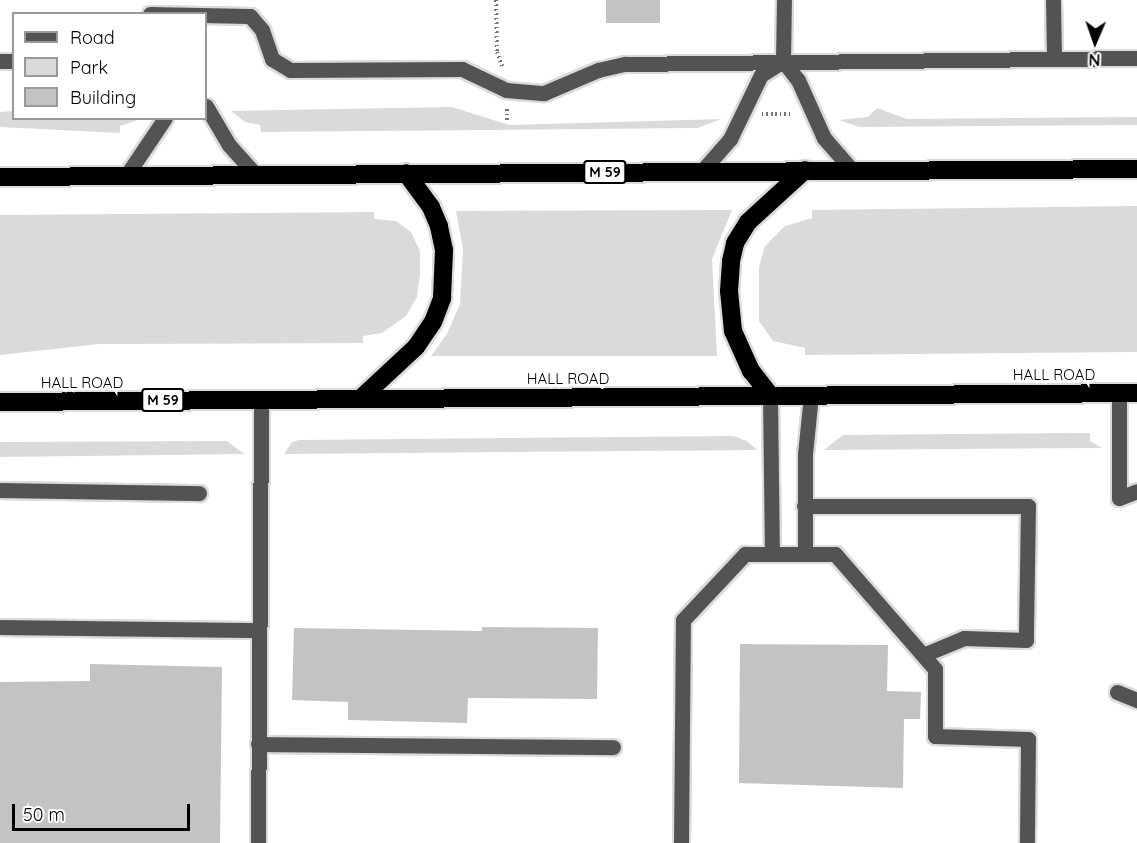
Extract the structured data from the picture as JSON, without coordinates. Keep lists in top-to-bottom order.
{
  "streets": {
    "highway": ["M 59", "HALL ROAD"]
  },
  "legend": ["Road", "Park", "Building"],
  "scale_bar": "50 m",
  "north": "bottom"
}
